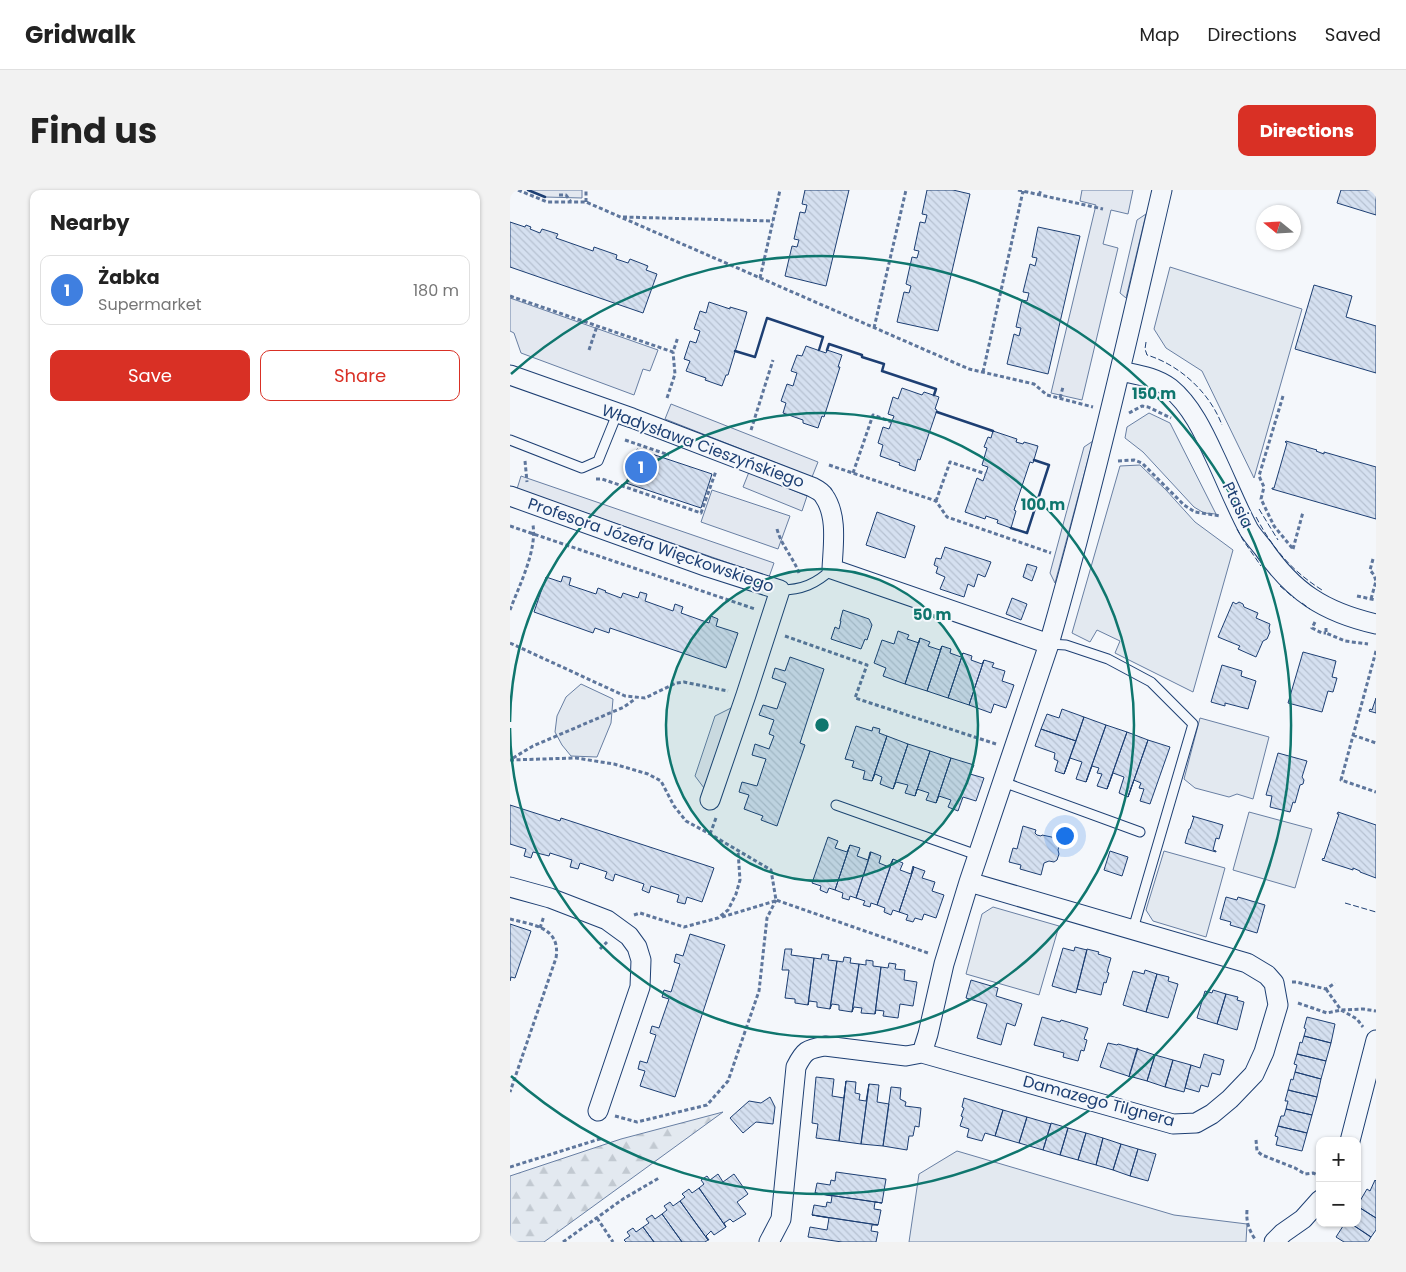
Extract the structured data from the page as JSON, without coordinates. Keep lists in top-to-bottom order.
{
  "streets": {
    "street": [
      "Władysława Cieszyńskiego",
      "Ptasia",
      "Profesora Józefa Więckowskiego",
      "Damazego Tilgnera"
    ]
  },
  "north": "left",
  "page": {
    "header": "Gridwalk",
    "nav": ["Map", "Directions", "Saved"],
    "title": "Find us",
    "buttons": [
      "Directions",
      ["Save", "Share"]
    ],
    "heading": "Nearby",
    "list": [
      {
        "mark": "1",
        "name": "Żabka",
        "note": "Supermarket",
        "value": "180 m"
      }
    ],
    "pins": "1",
    "map_buttons": ["+", "−"]
  },
  "rings": ["150 m", "100 m", "50 m"]
}
